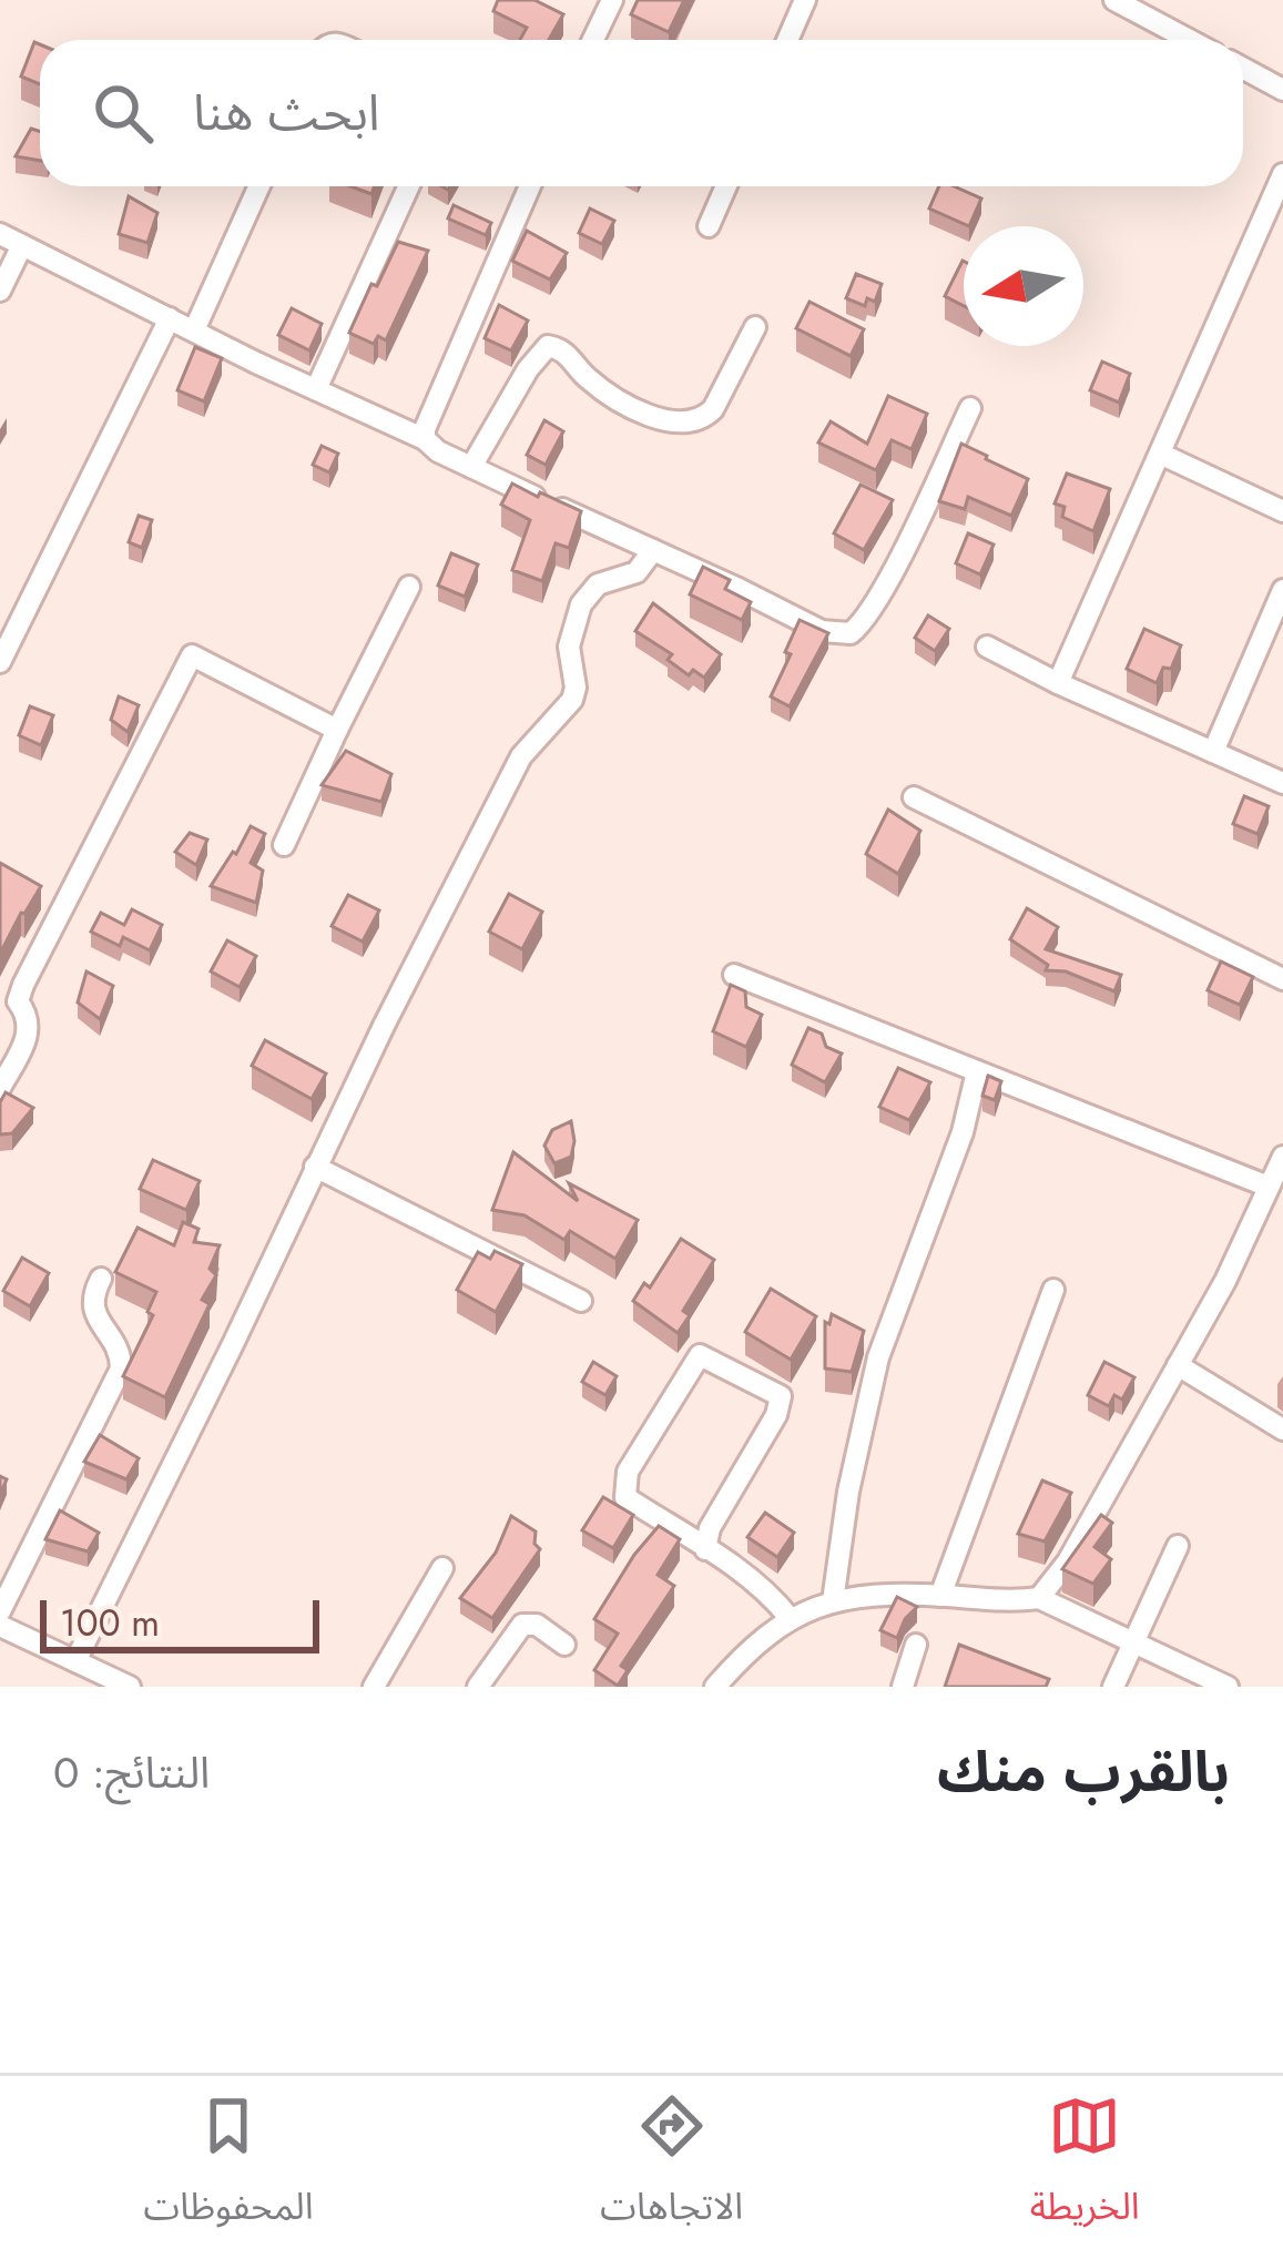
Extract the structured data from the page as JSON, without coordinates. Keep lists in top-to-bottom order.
{
  "scale_bar": "100 m",
  "north": "left",
  "page": {
    "search": "ابحث هنا",
    "scale": "100 m",
    "heading": ["بالقرب منك", "النتائج: 0"],
    "nav": ["الخريطة", "الاتجاهات", "المحفوظات"]
  }
}
